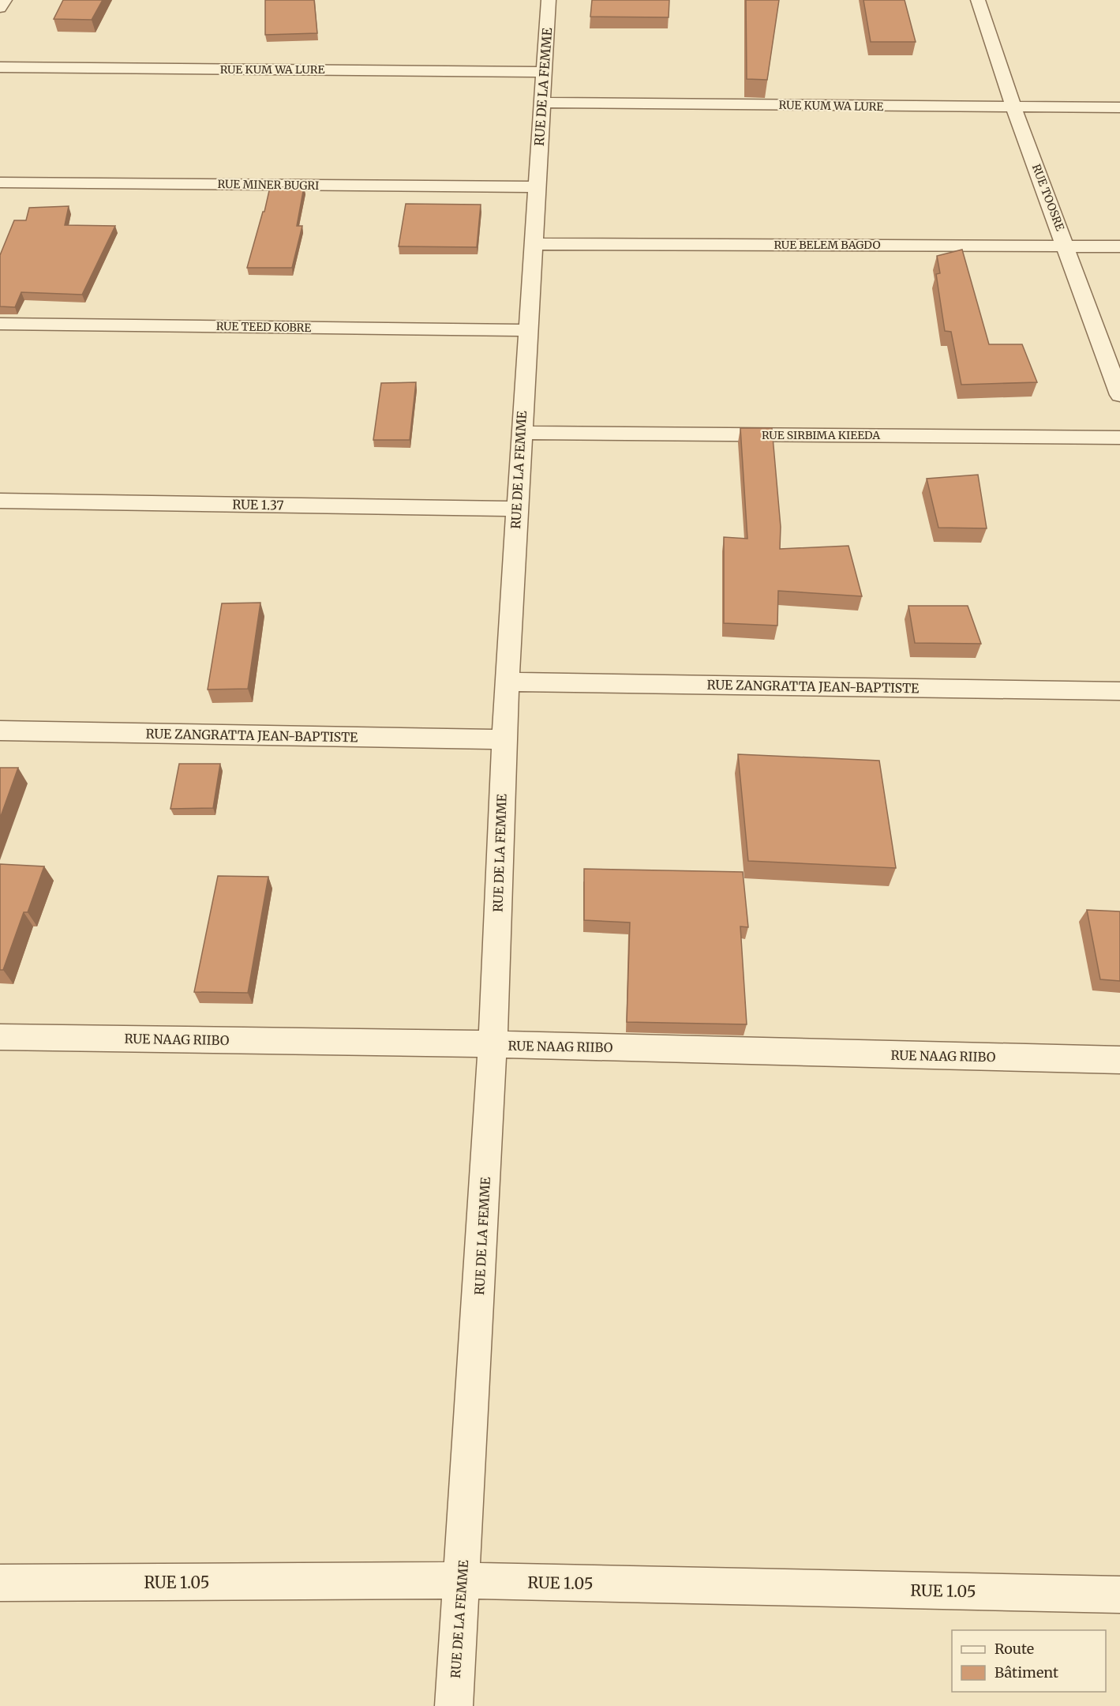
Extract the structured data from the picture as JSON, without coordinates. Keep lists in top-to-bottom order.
{
  "streets": {
    "street": [
      "RUE KUM WA LURE",
      "RUE DE LA FEMME",
      "RUE MINER BUGRI",
      "RUE TOOSRE",
      "RUE BELEM BAGDO",
      "RUE TEED KOBRE",
      "RUE SIRBIMA KIEEDA",
      "RUE 1.37",
      "RUE ZANGRATTA JEAN-BAPTISTE",
      "RUE NAAG RIIBO",
      "RUE 1.05"
    ]
  },
  "crossings": [
    ["RUE KUM WA LURE", "RUE DE LA FEMME"],
    ["RUE KUM WA LURE", "RUE TOOSRE"],
    ["RUE DE LA FEMME", "RUE MINER BUGRI"],
    ["RUE DE LA FEMME", "RUE BELEM BAGDO"],
    ["RUE DE LA FEMME", "RUE TEED KOBRE"],
    ["RUE DE LA FEMME", "RUE SIRBIMA KIEEDA"],
    ["RUE DE LA FEMME", "RUE 1.37"],
    ["RUE DE LA FEMME", "RUE ZANGRATTA JEAN-BAPTISTE"],
    ["RUE DE LA FEMME", "RUE NAAG RIIBO"],
    ["RUE DE LA FEMME", "RUE 1.05"],
    ["RUE TOOSRE", "RUE BELEM BAGDO"]
  ],
  "legend": ["Route", "Bâtiment"]
}
